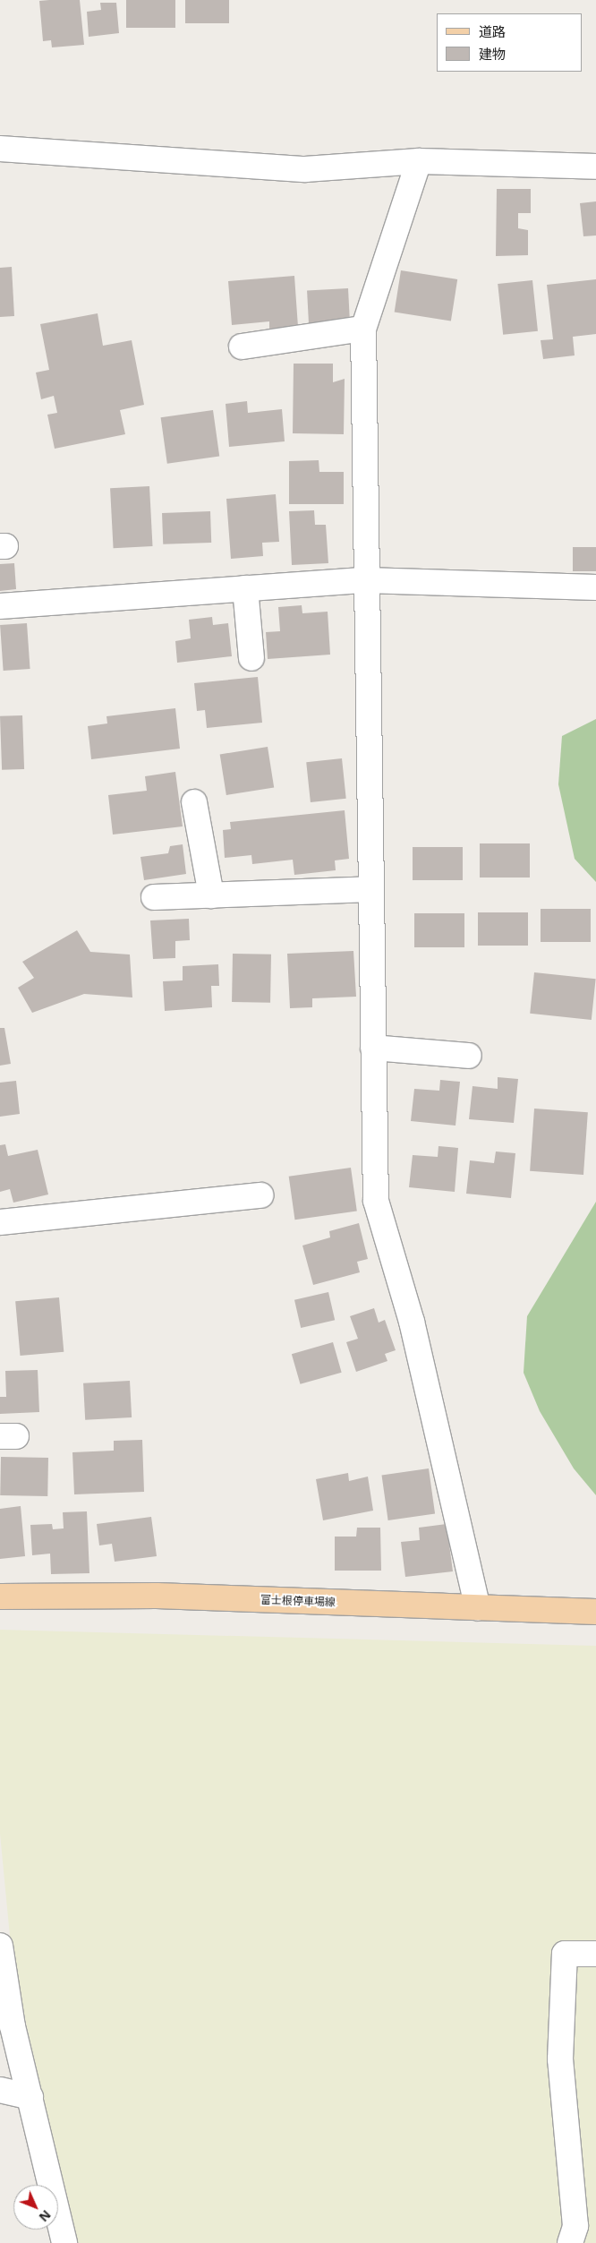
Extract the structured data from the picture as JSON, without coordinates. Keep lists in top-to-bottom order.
{
  "streets": {
    "main road": ["富士根停車場線"]
  },
  "legend": ["道路", "建物"],
  "north": "bottom right"
}
